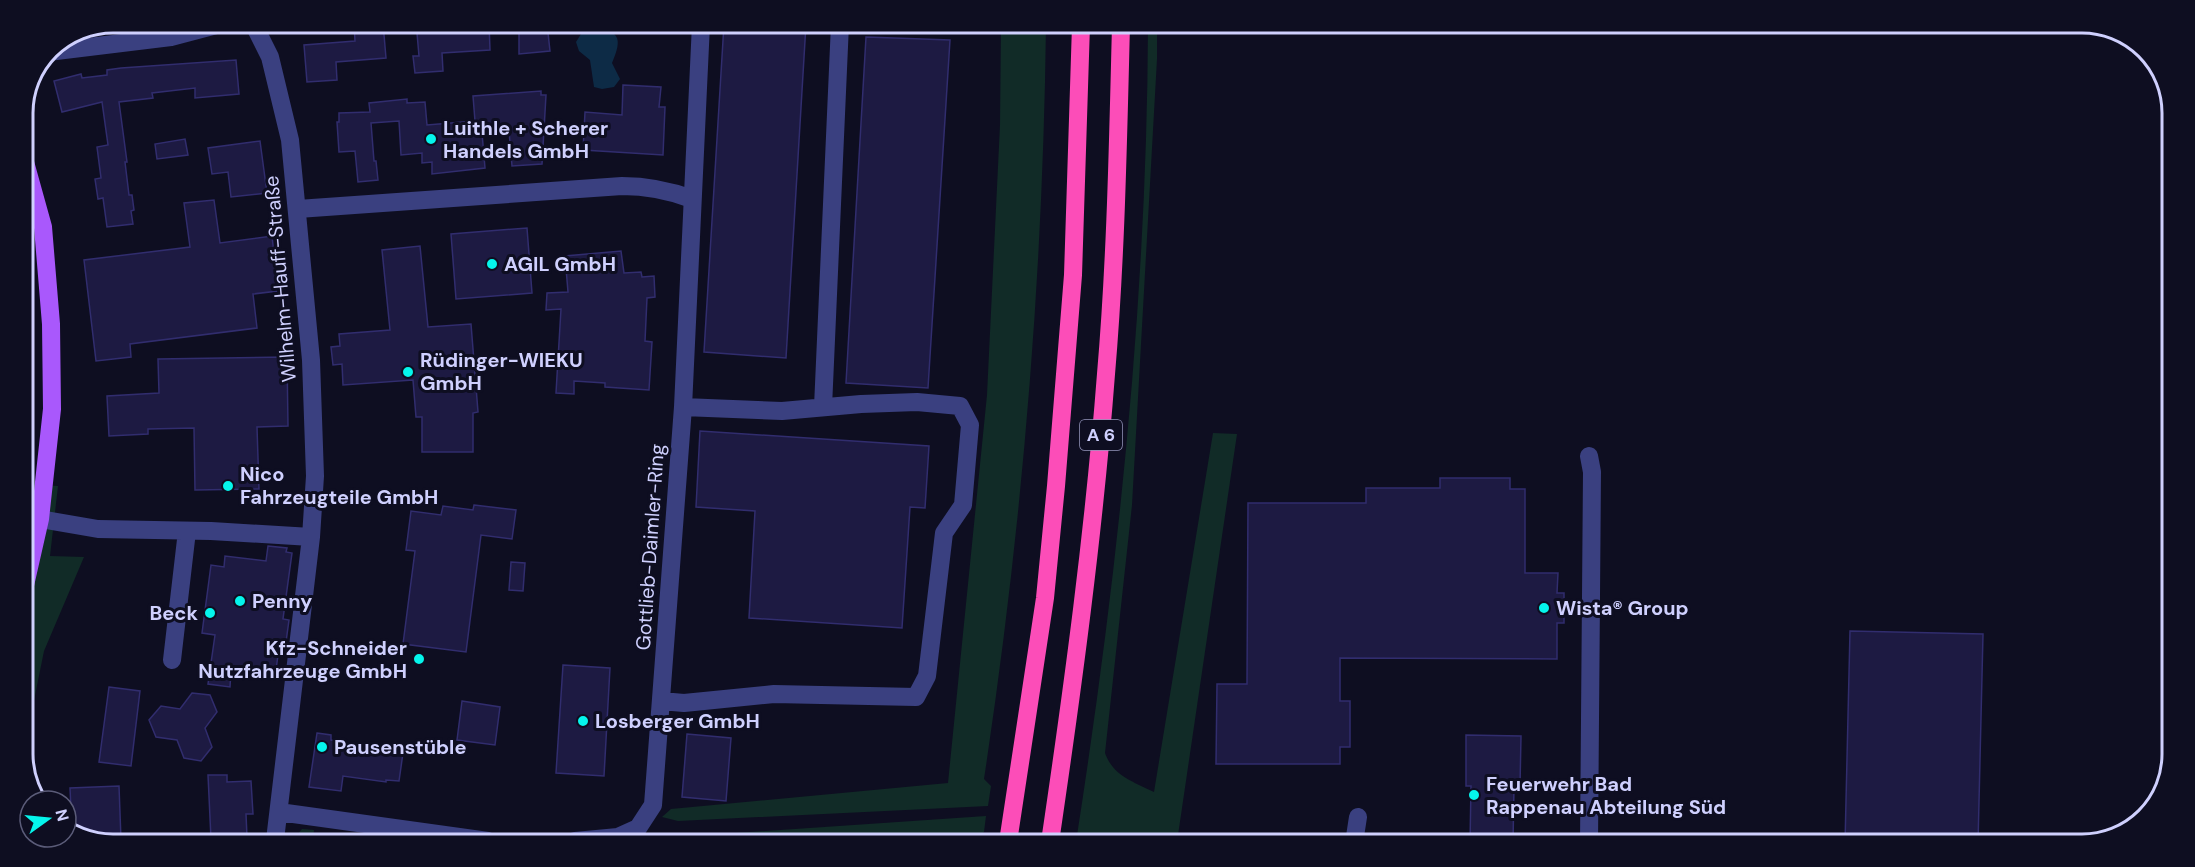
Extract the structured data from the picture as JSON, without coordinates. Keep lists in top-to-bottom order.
{
  "streets": {
    "highway": ["A 6"],
    "street": ["Wilhelm-Hauff-Straße", "Gottlieb-Daimler-Ring"]
  },
  "places": [
    "Luithle + Scherer Handels GmbH",
    "AGIL GmbH",
    "Rüdinger-WIEKU GmbH",
    "Nico Fahrzeugteile GmbH",
    "Penny",
    "Wista® Group",
    "Beck",
    "Kfz-Schneider Nutzfahrzeuge GmbH",
    "Losberger GmbH",
    "Pausenstüble",
    "Feuerwehr Bad Rappenau Abteilung Süd"
  ],
  "north": "right"
}
